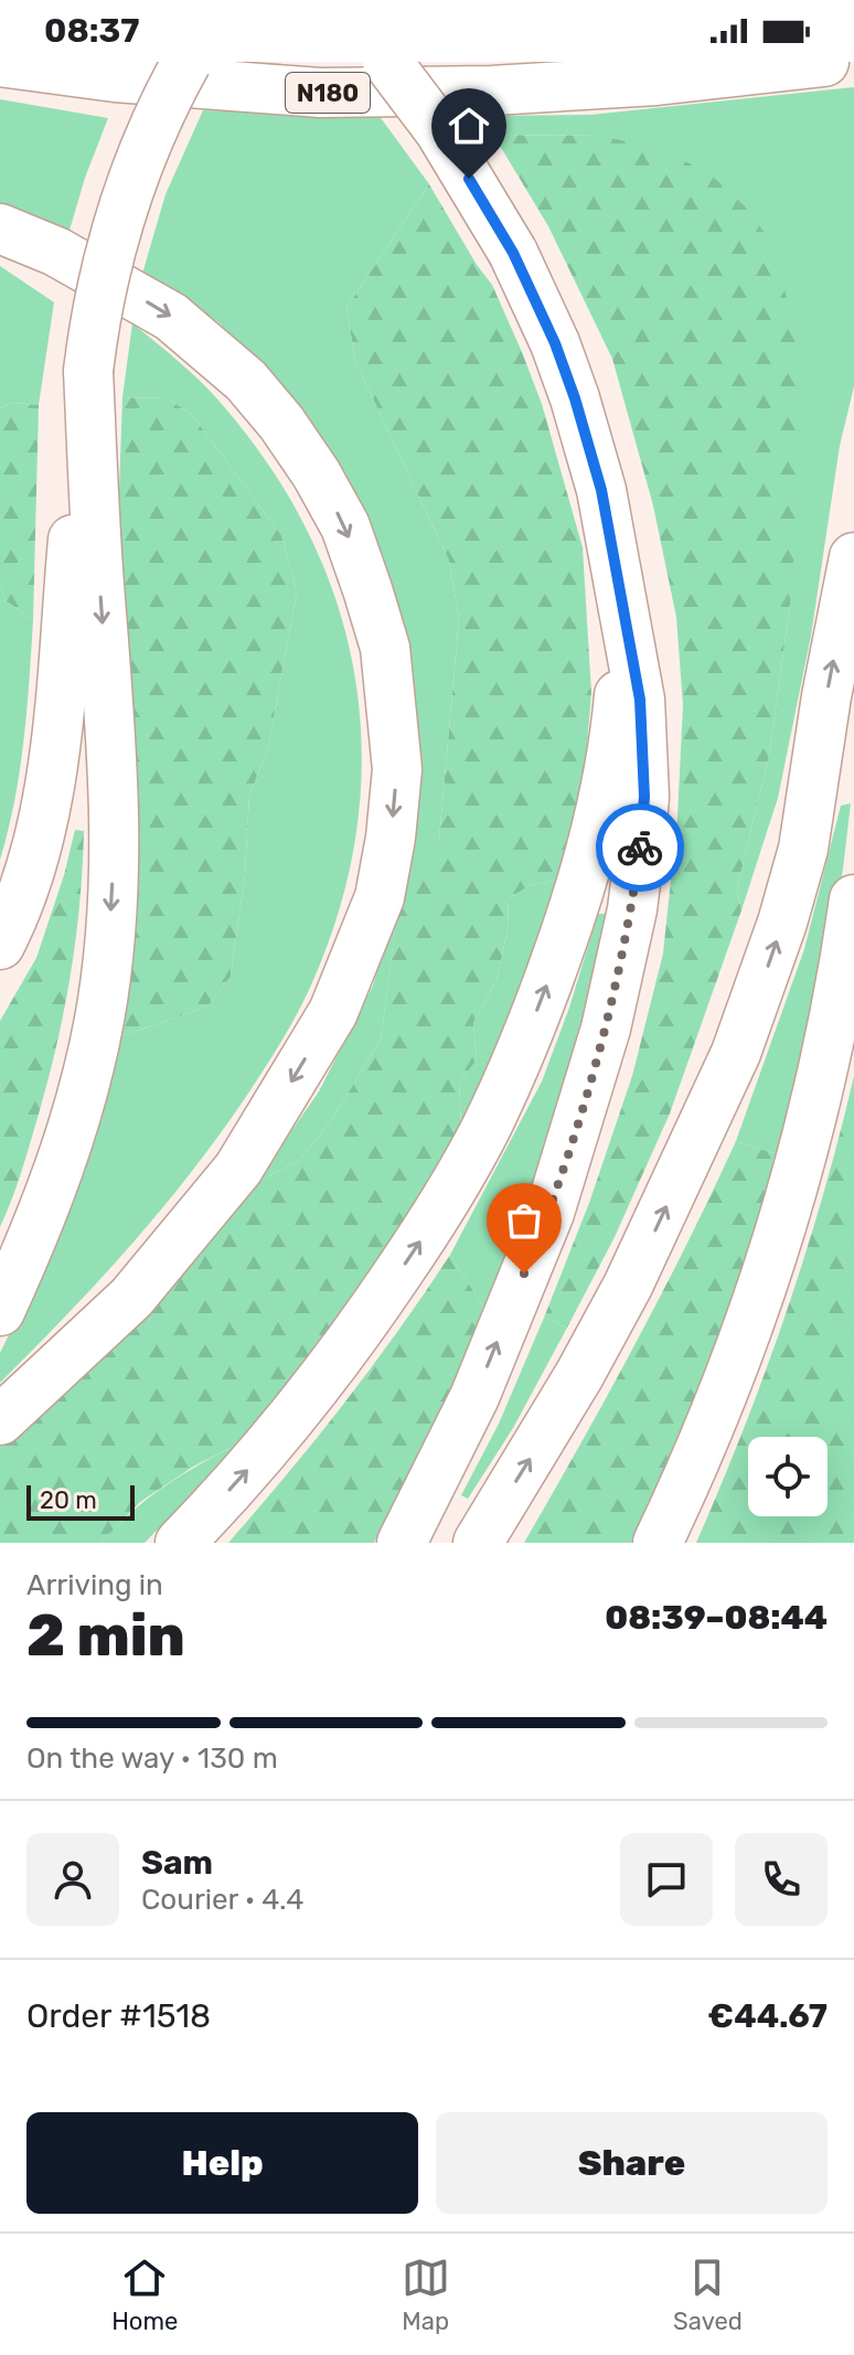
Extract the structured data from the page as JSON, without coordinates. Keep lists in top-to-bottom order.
{
  "streets": {
    "highway": ["N180"]
  },
  "scale_bar": "20 m",
  "page": {
    "status": "08:37",
    "scale": "20 m",
    "heading": ["2 min", "Arriving in", "08:39–08:44"],
    "panel": [
      "Sam",
      "Courier · 4.4",
      "Order #1518",
      "€44.67"
    ],
    "bar": "On the way · 130 m",
    "buttons": ["Help", "Share"],
    "tabs": ["Home", "Map", "Saved"]
  }
}
